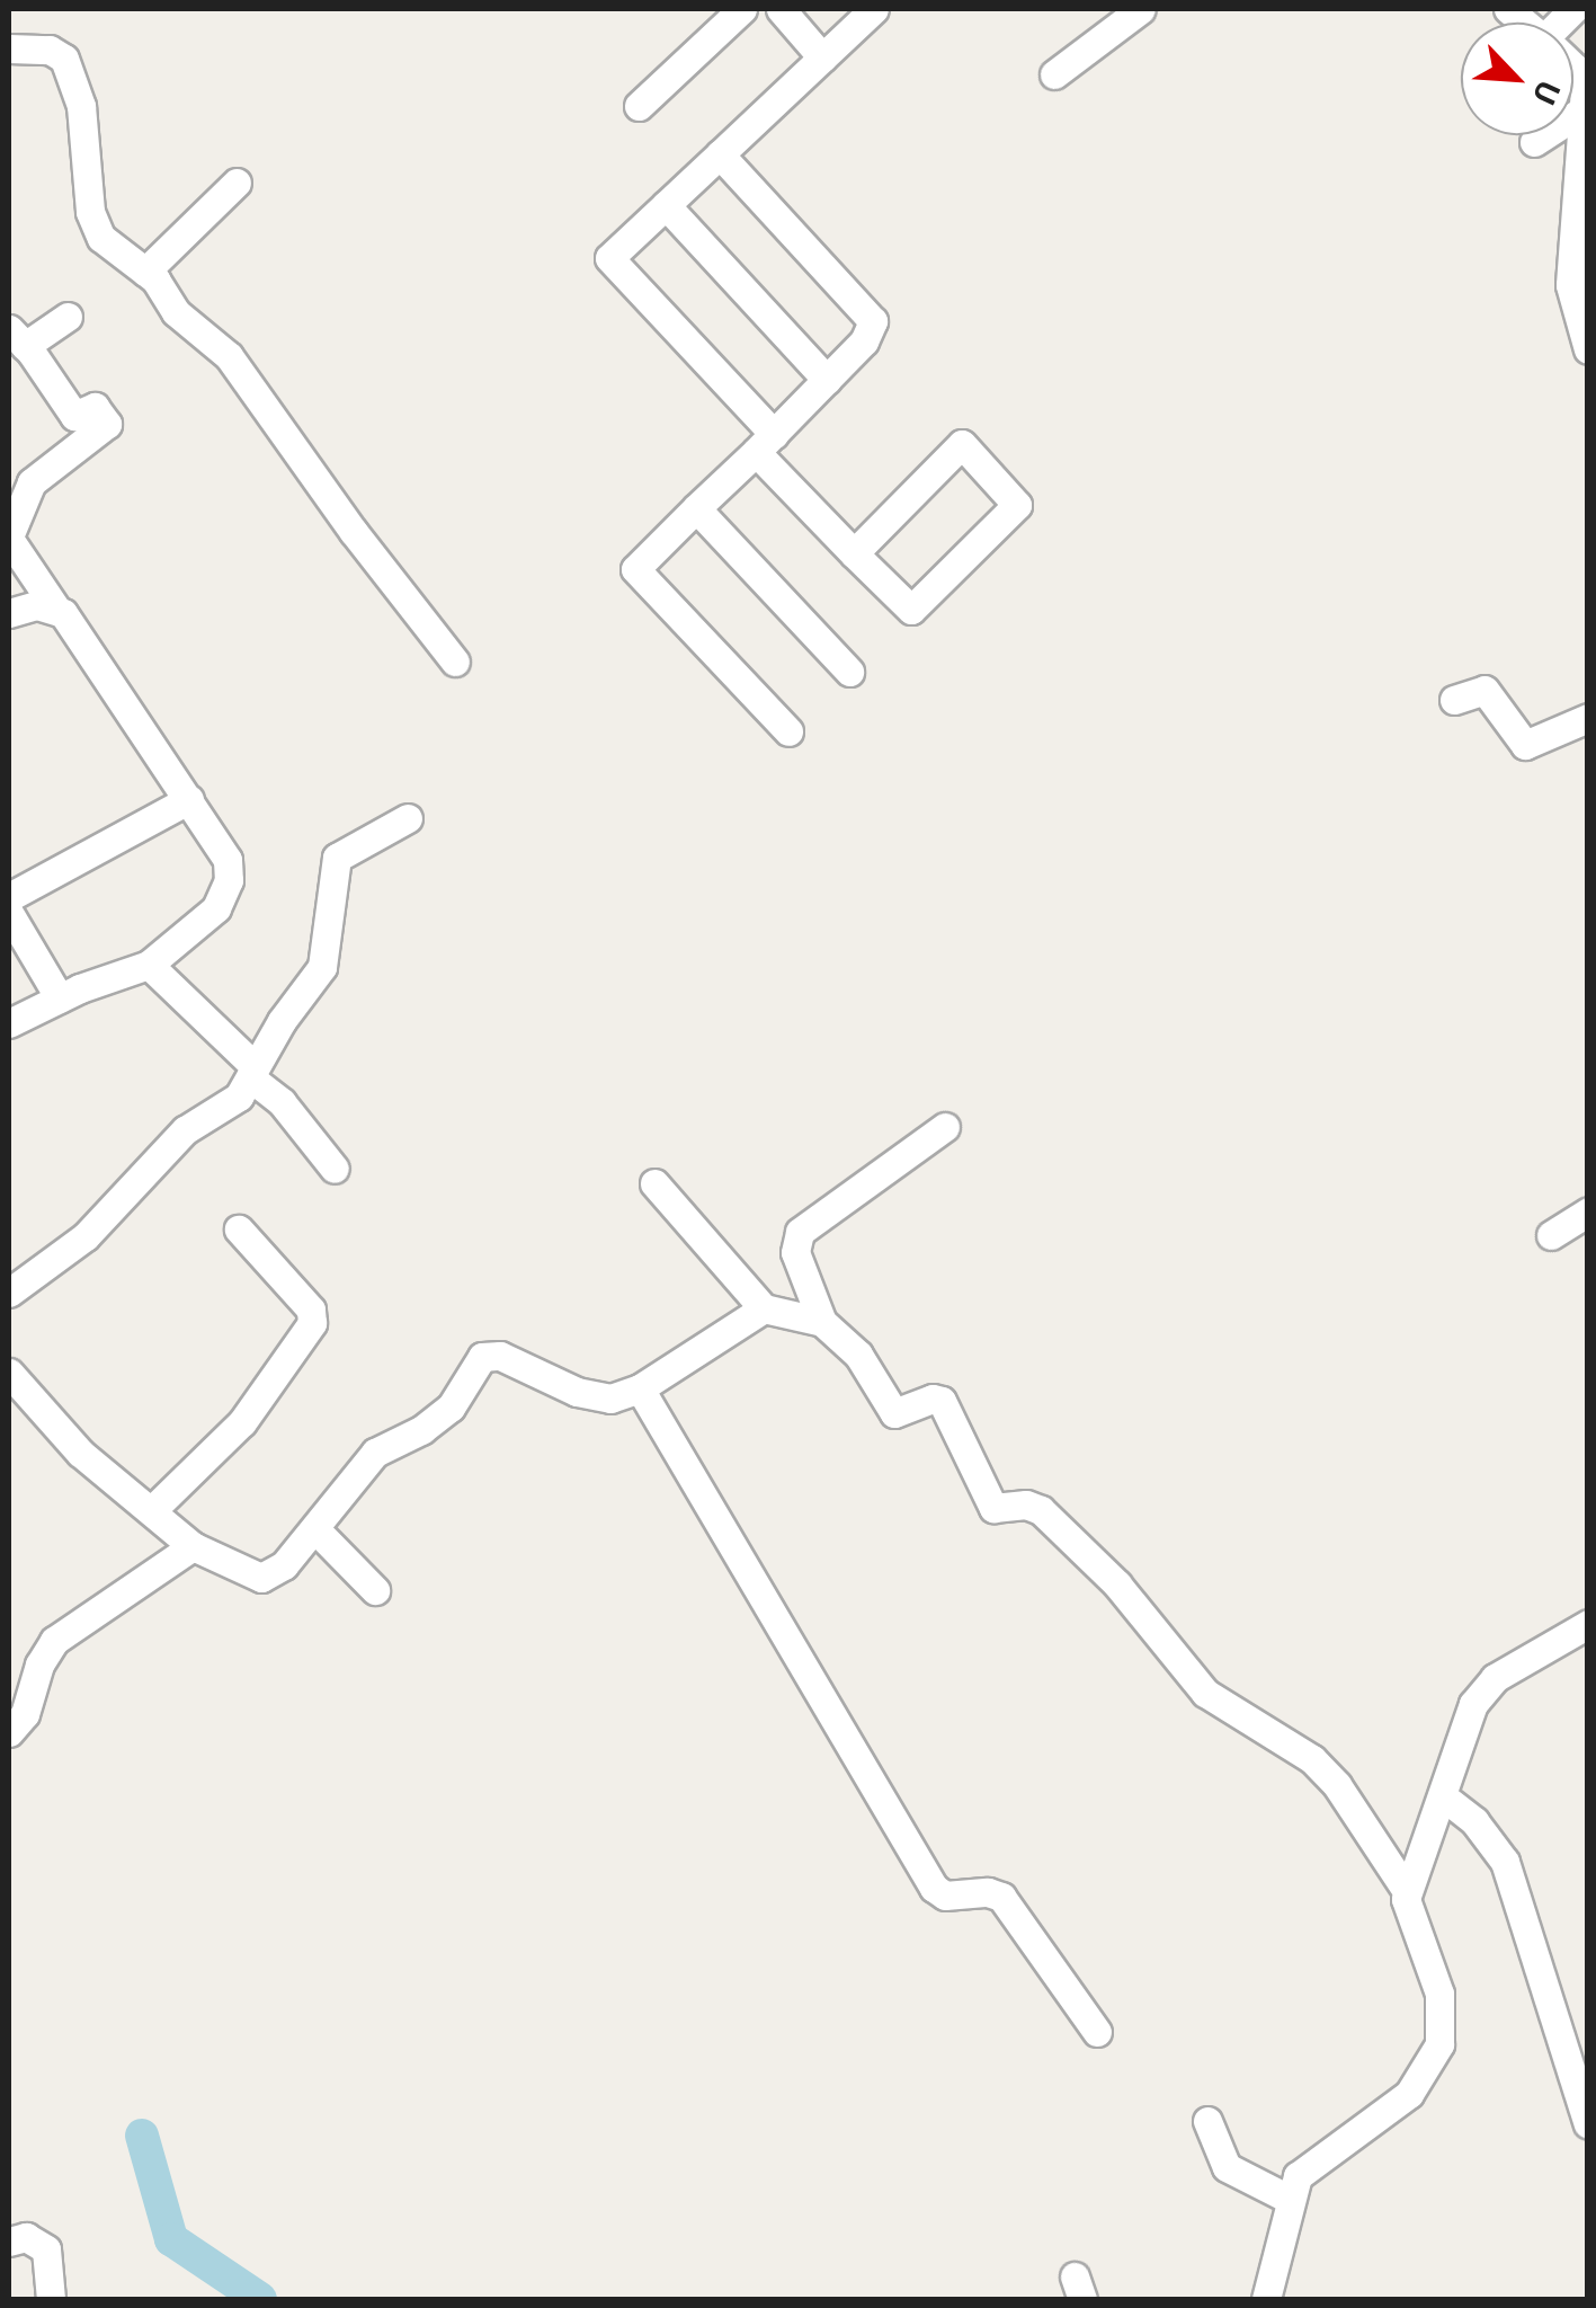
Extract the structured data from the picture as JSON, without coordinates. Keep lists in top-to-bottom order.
{
  "north": "bottom right"
}
